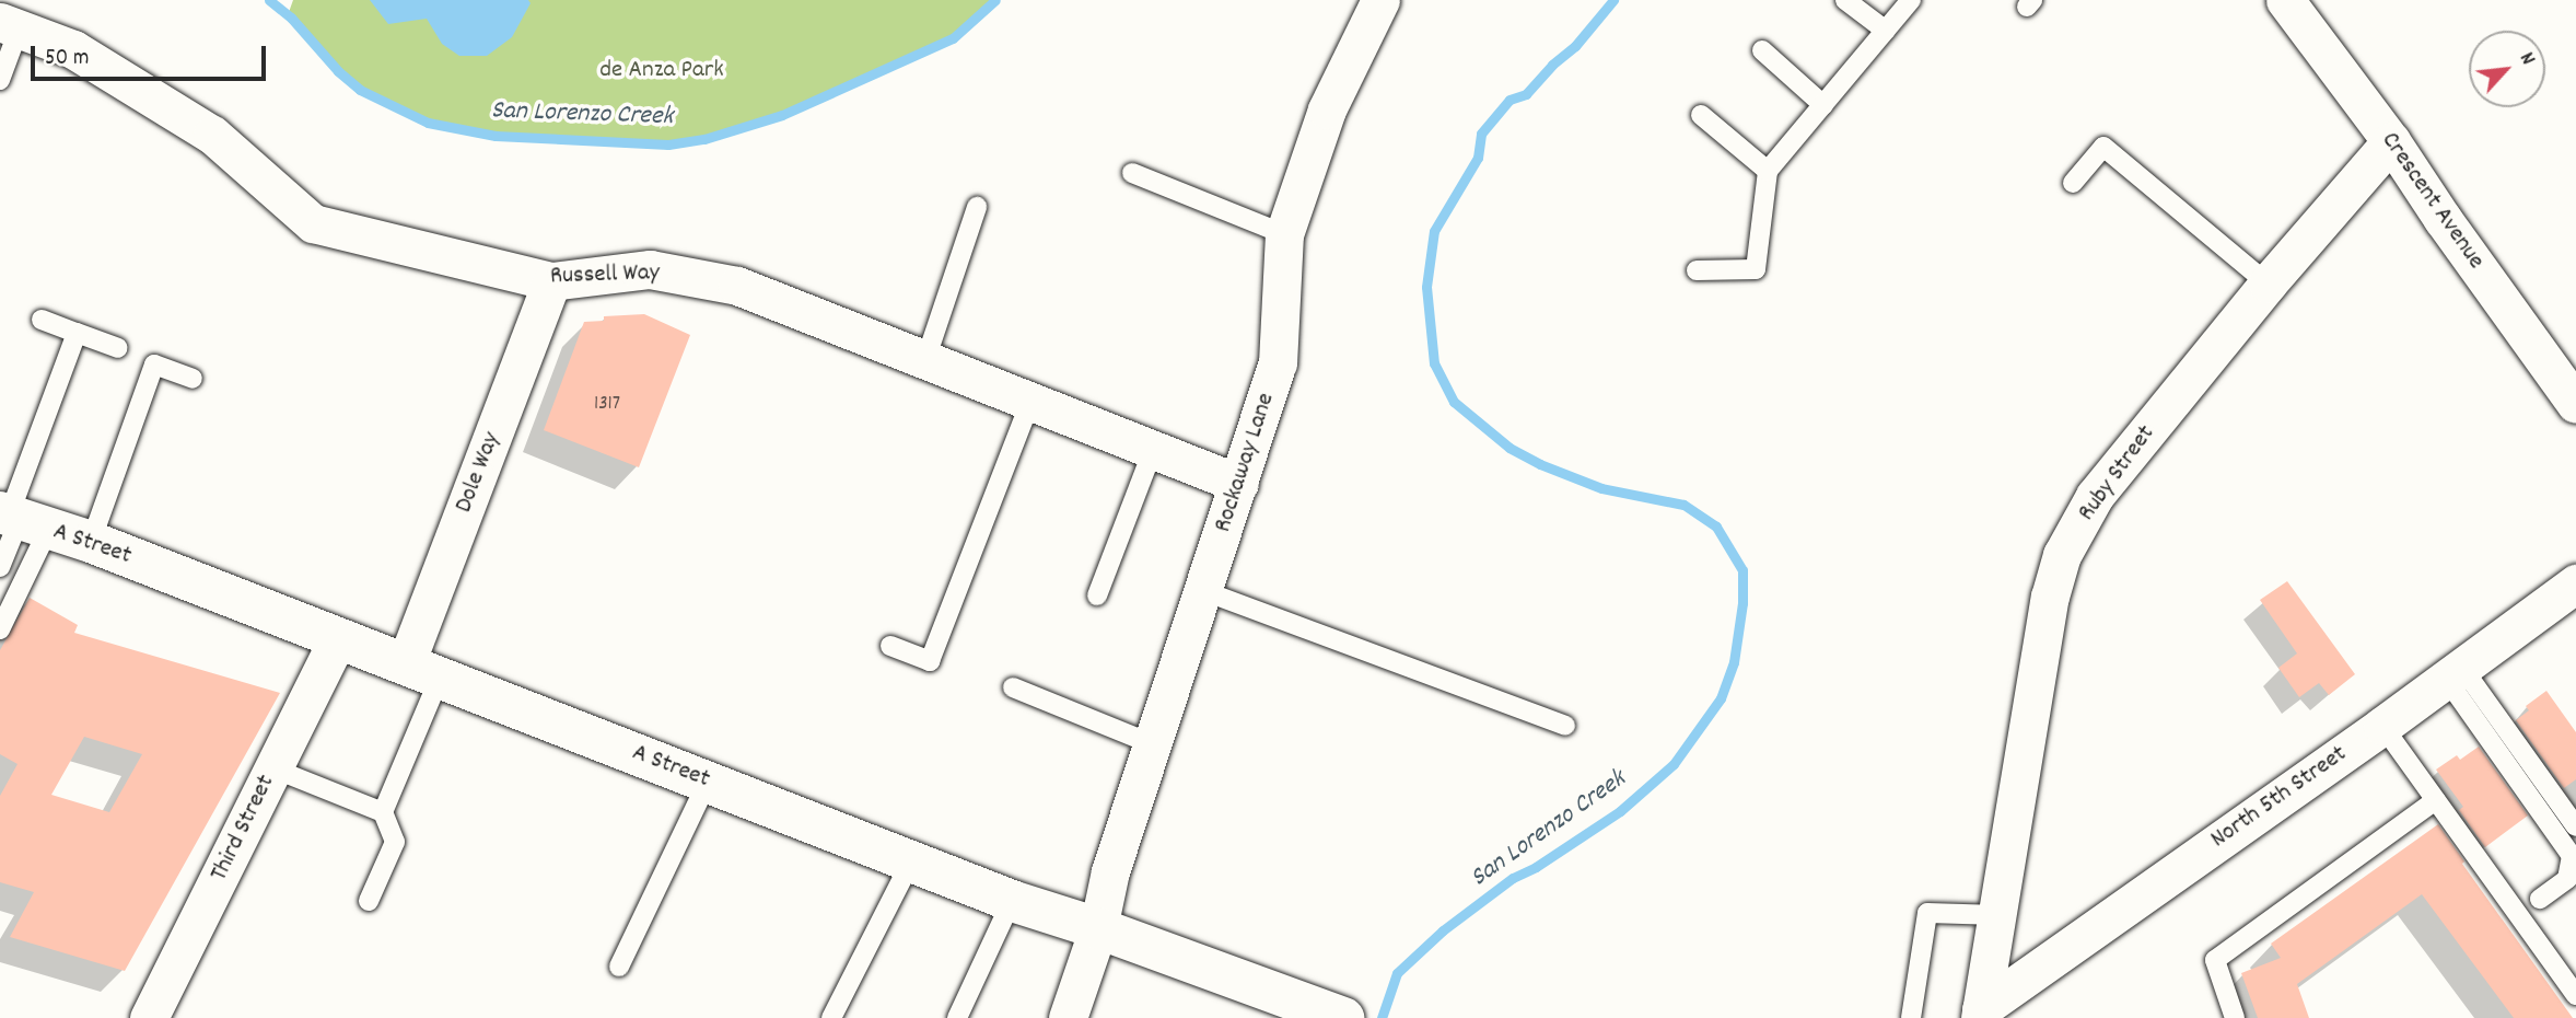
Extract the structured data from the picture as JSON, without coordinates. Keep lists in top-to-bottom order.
{
  "streets": {
    "main road": ["A Street"],
    "street": [
      "Crescent Avenue",
      "Russell Way",
      "Rockaway Lane",
      "Dole Way",
      "Ruby Street",
      "North 5th Street",
      "Third Street"
    ]
  },
  "crossings": [
    ["Crescent Avenue", "Ruby Street"],
    ["Russell Way", "Rockaway Lane"],
    ["Russell Way", "Dole Way"],
    ["Rockaway Lane", "A Street"],
    ["Dole Way", "A Street"],
    ["Ruby Street", "North 5th Street"],
    ["A Street", "Third Street"]
  ],
  "water": ["San Lorenzo Creek"],
  "parks": ["de Anza Park"],
  "house_numbers": ["1317"],
  "scale_bar": "50 m",
  "north": "top right"
}
